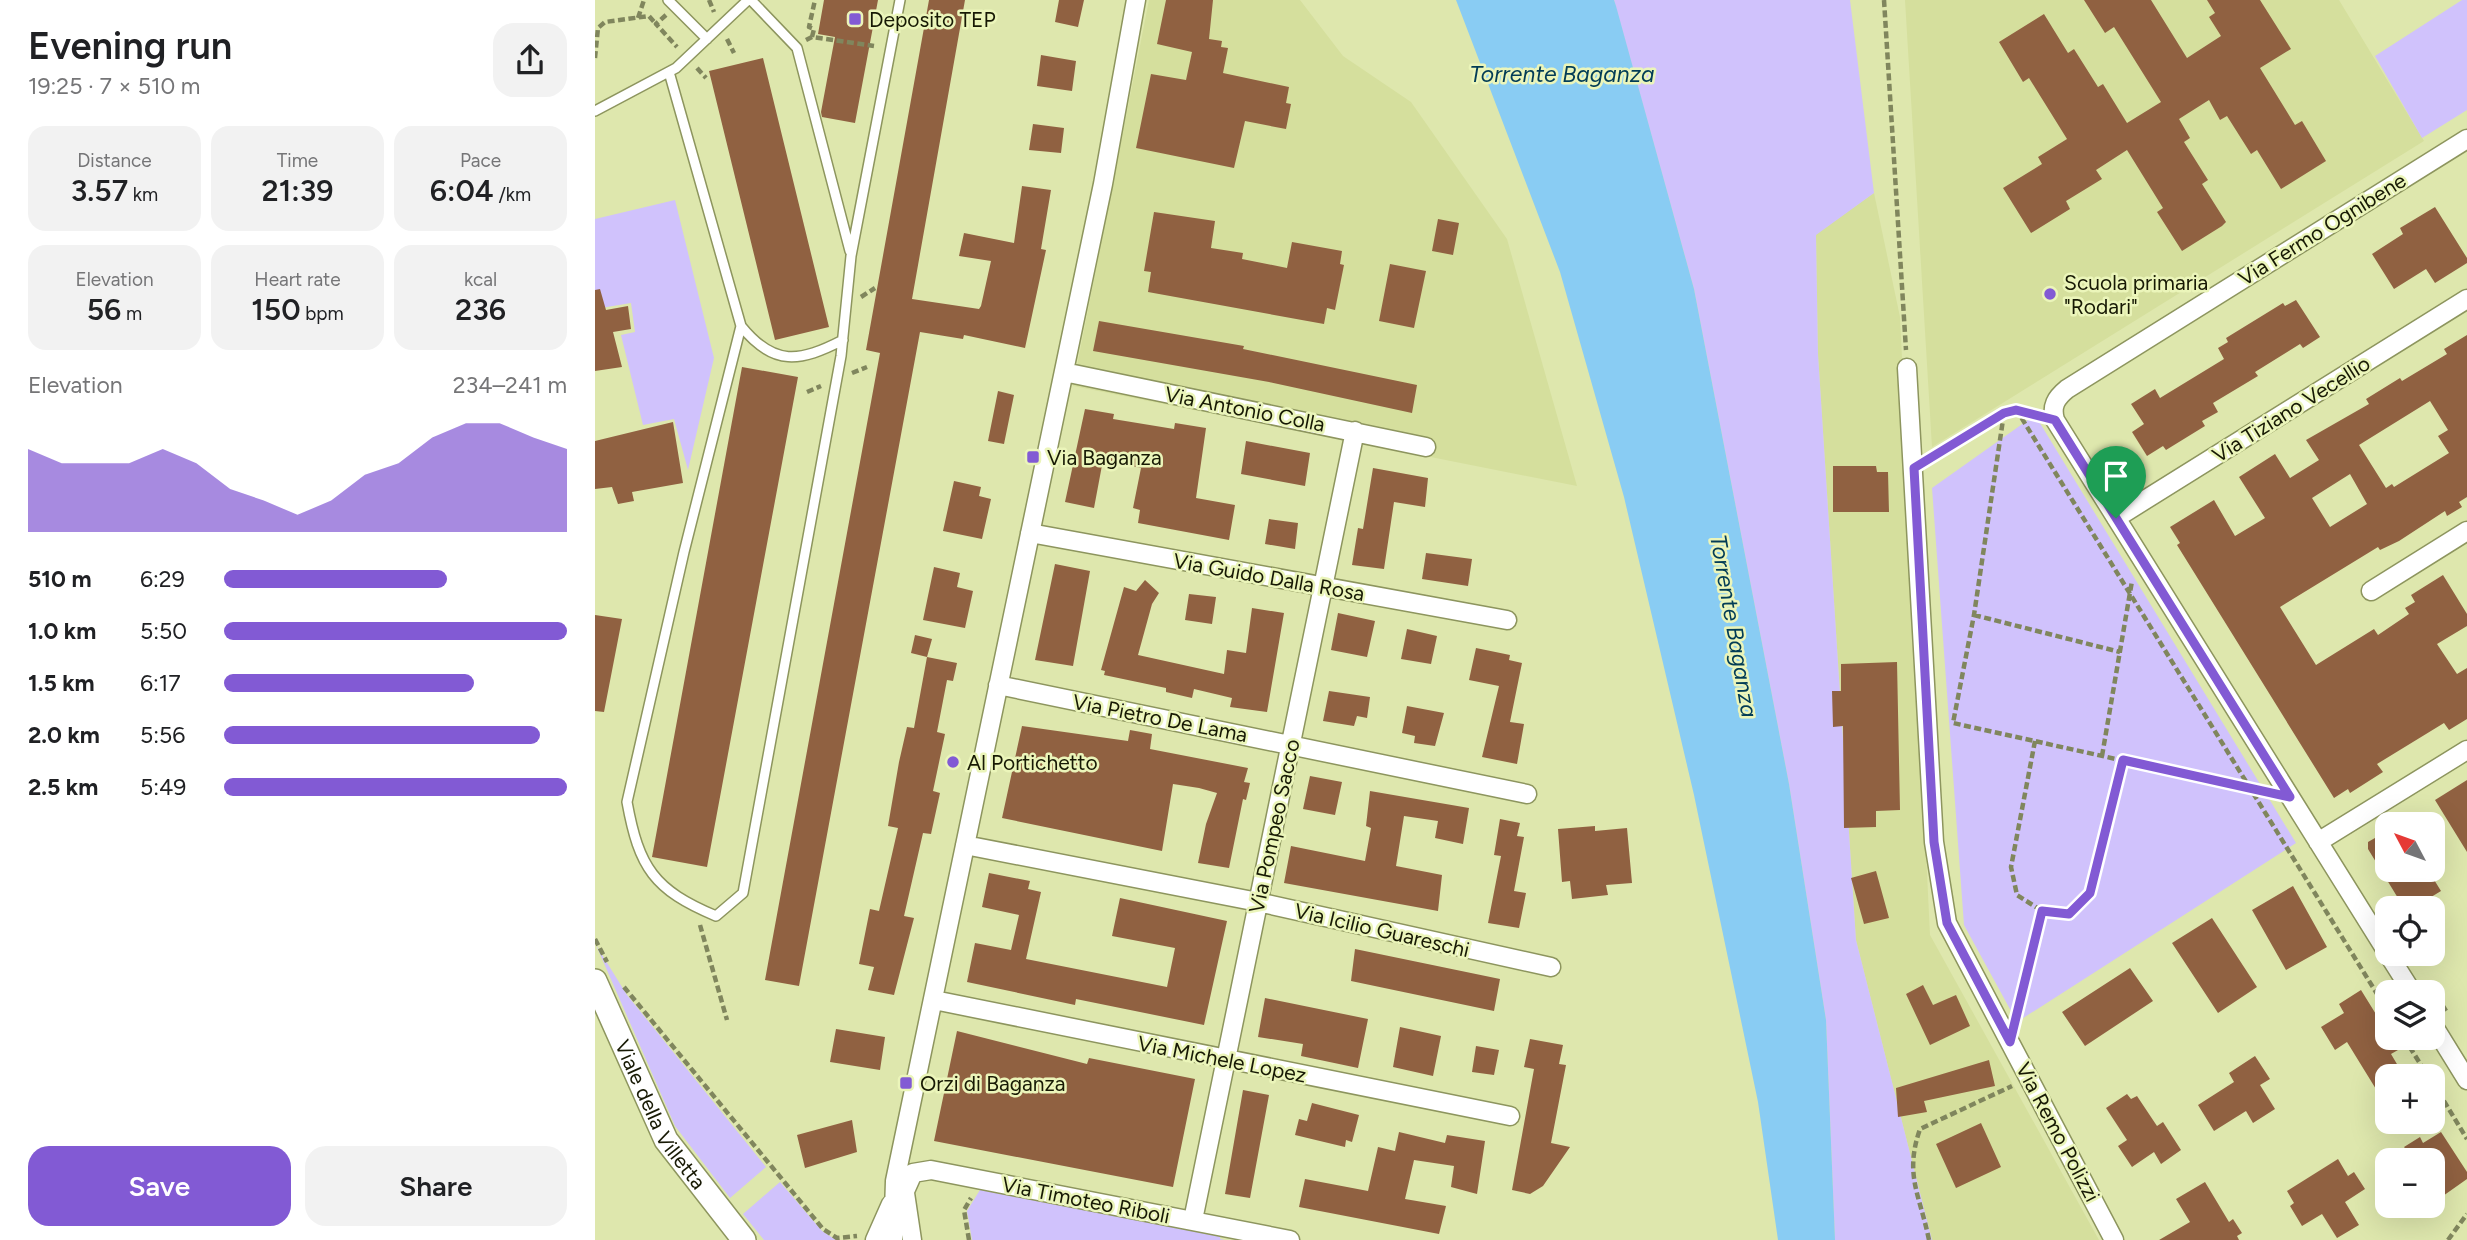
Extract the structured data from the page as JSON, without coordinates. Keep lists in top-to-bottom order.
{
  "streets": {
    "street": [
      "Via Fermo Ognibene",
      "Via Antonio Colla",
      "Via Tiziano Vecellio",
      "Via Guido Dalla Rosa",
      "Via Pietro De Lama",
      "Via Pompeo Sacco",
      "Via Icilio Guareschi",
      "Via Michele Lopez",
      "Viale della Villetta",
      "Via Remo Polizzi",
      "Via Timoteo Riboli"
    ]
  },
  "crossings": [
    ["Via Antonio Colla", "Via Pompeo Sacco"],
    ["Via Guido Dalla Rosa", "Via Pompeo Sacco"],
    ["Via Pietro De Lama", "Via Pompeo Sacco"],
    ["Via Pompeo Sacco", "Via Icilio Guareschi"],
    ["Via Pompeo Sacco", "Via Michele Lopez"],
    ["Via Pompeo Sacco", "Via Timoteo Riboli"]
  ],
  "water": ["Torrente Baganza"],
  "places": {
    "transit": ["Deposito TEP", "Via Baganza", "Orzi di Baganza"],
    "other": ["Scuola primaria \"Rodari\"", "Al Portichetto"]
  },
  "north": "top left",
  "page": {
    "heading": ["Evening run", "19:25 · 7 × 510 m"],
    "stats": [
      ["Distance", "3.57 km"],
      ["Time", "21:39"],
      ["Pace", "6:04 /km"],
      ["Elevation", "56 m"],
      ["Heart rate", "150 bpm"],
      ["kcal", "236"]
    ],
    "chart": ["Elevation", "234–241 m"],
    "list": [
      {
        "name": "510 m",
        "note": "6:29"
      },
      {
        "name": "1.0 km",
        "note": "5:50"
      },
      {
        "name": "1.5 km",
        "note": "6:17"
      },
      {
        "name": "2.0 km",
        "note": "5:56"
      },
      {
        "name": "2.5 km",
        "note": "5:49"
      }
    ],
    "map_buttons": ["+", "−"],
    "buttons": ["Save", "Share"]
  }
}
